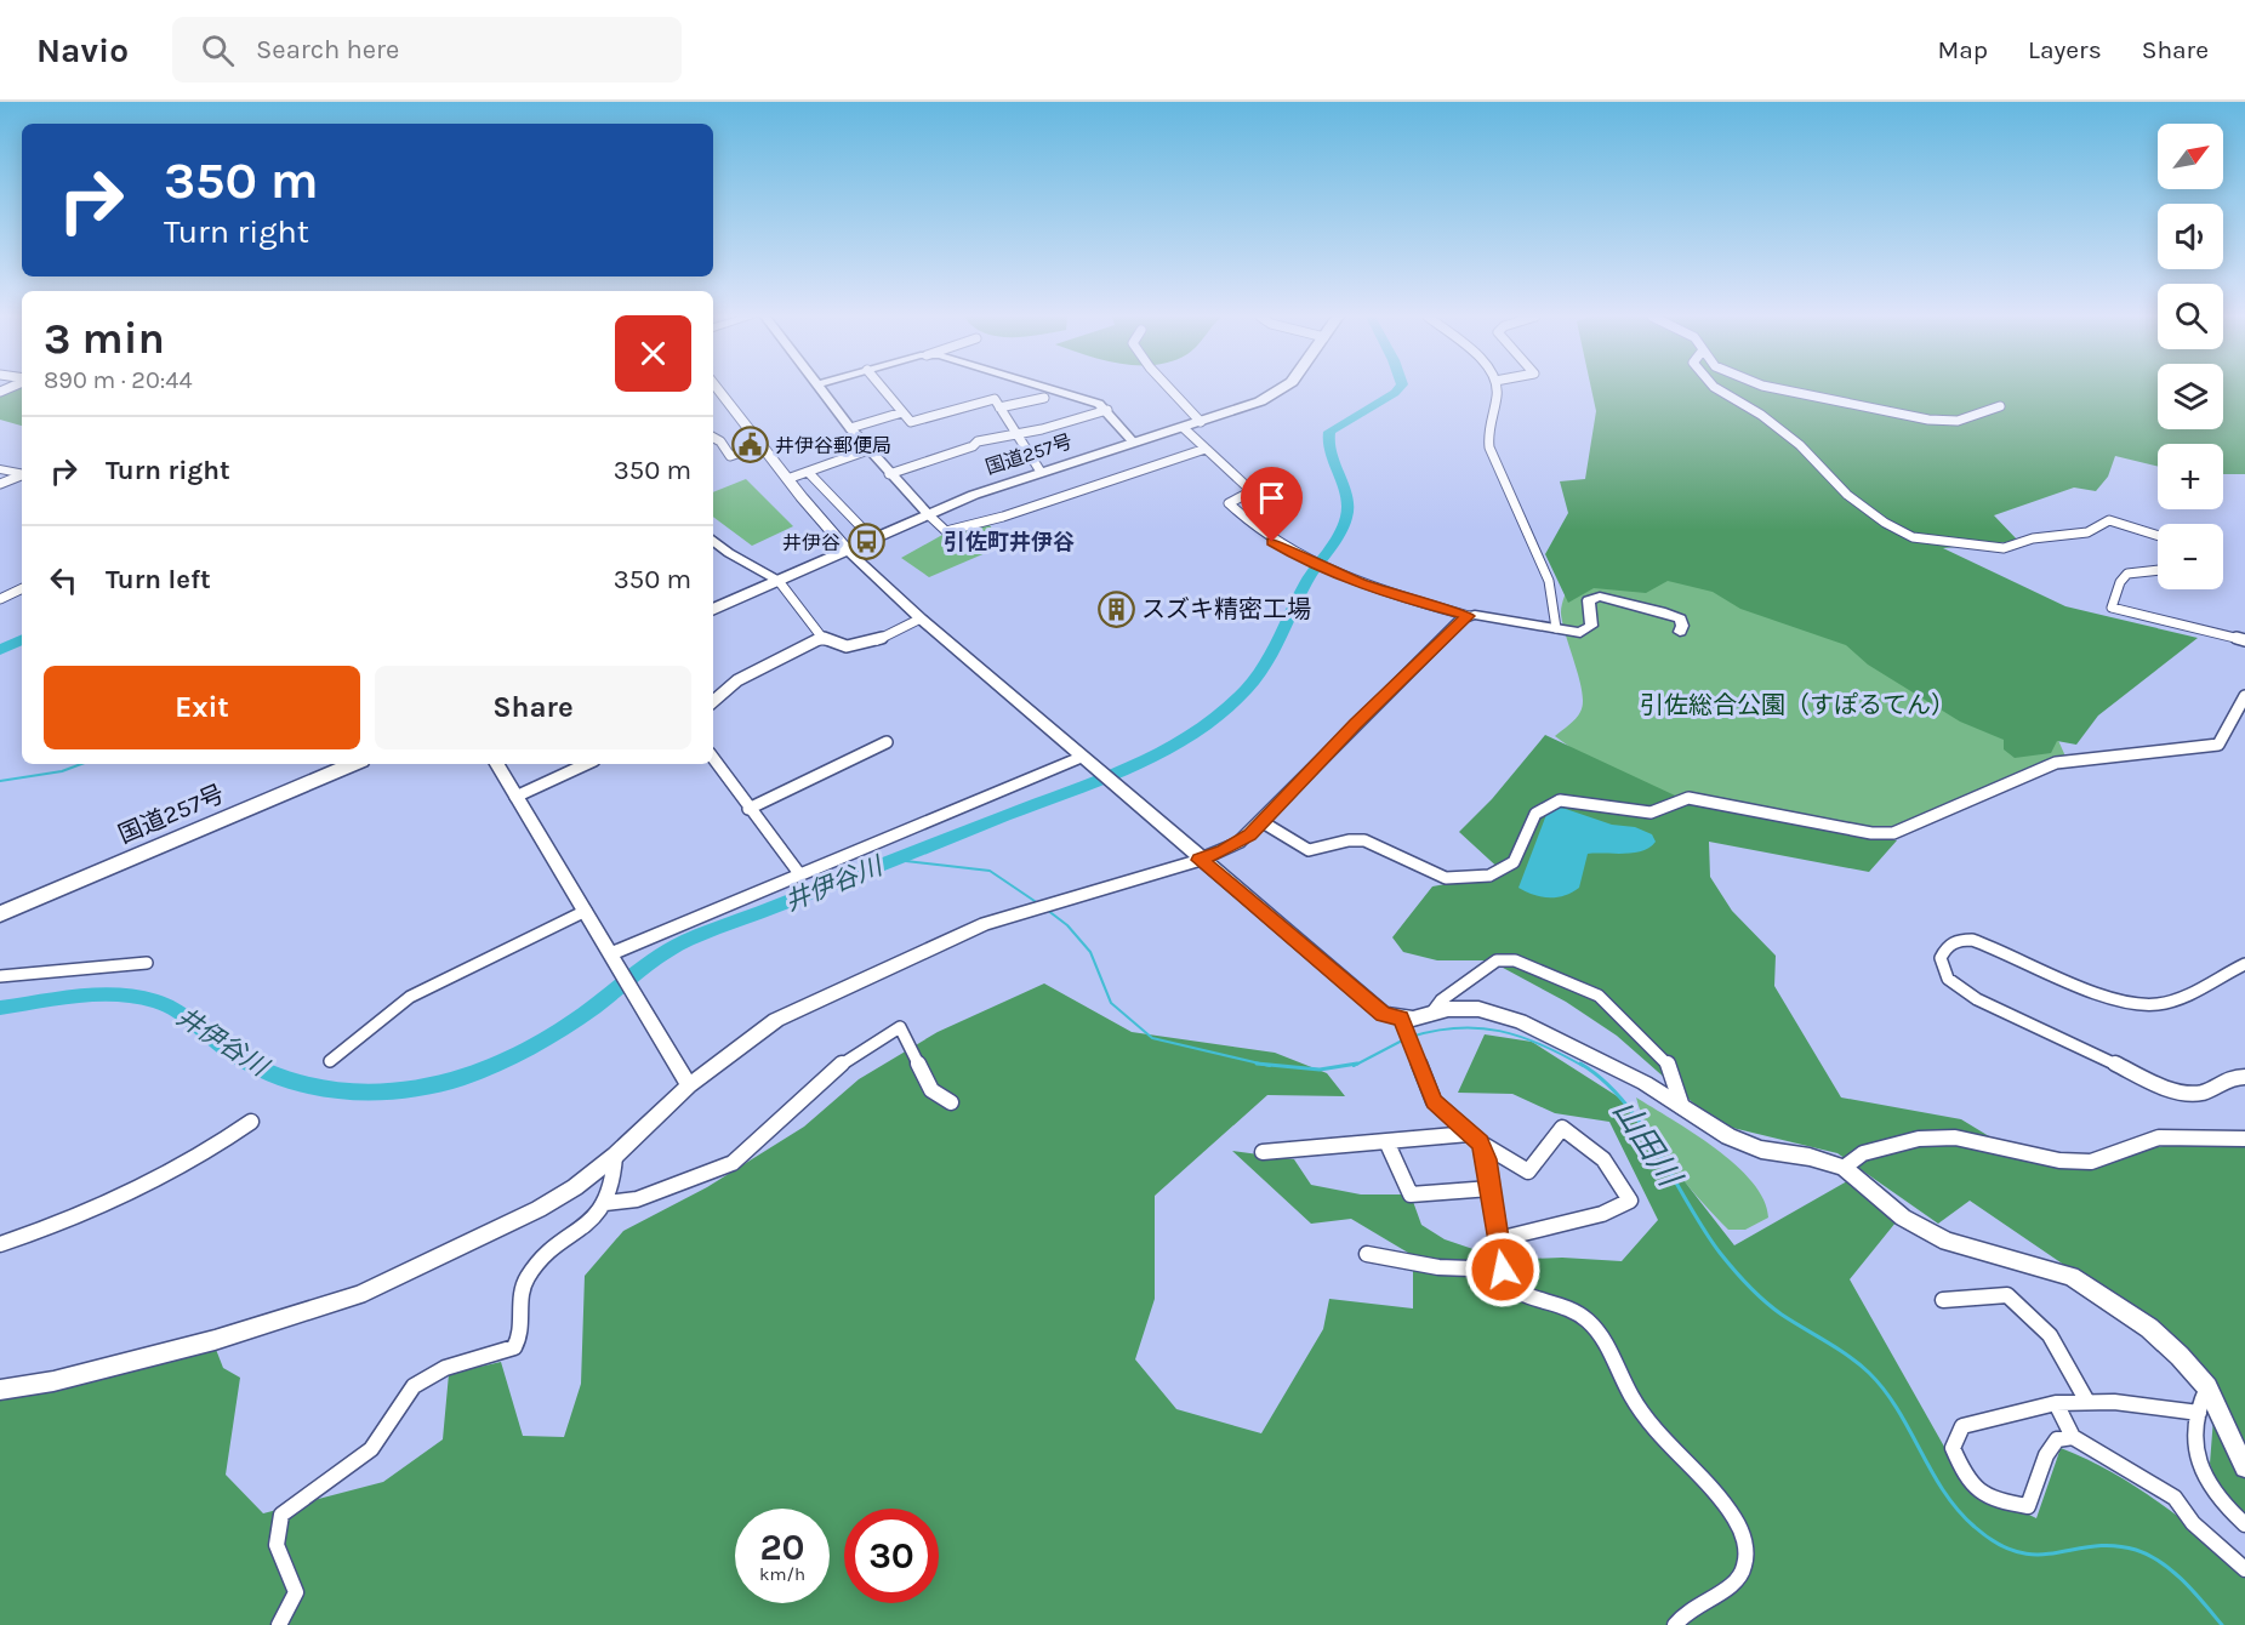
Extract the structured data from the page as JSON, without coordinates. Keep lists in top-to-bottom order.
{
  "streets": {
    "highway": ["国道257号"]
  },
  "districts": ["引佐町井伊谷"],
  "water": ["井伊谷川", "山田川"],
  "parks": ["引佐総合公園（すぽるてん）"],
  "places": {
    "public building": ["井伊谷郵便局"],
    "bus stop": ["井伊谷"],
    "building": ["スズキ精密工場"]
  },
  "north": "top right",
  "page": {
    "header": "Navio",
    "search": "Search here",
    "nav": ["Map", "Layers", "Share"],
    "map_buttons": ["+", "−"],
    "turn": ["350 m", "Turn right"],
    "heading": ["3 min", "890 m · 20:44"],
    "list": [
      {
        "name": "Turn right",
        "value": "350 m"
      },
      {
        "name": "Turn left",
        "value": "350 m"
      }
    ],
    "buttons": ["Exit", "Share"],
    "speed": "20 km/h",
    "limit": "30"
  }
}
